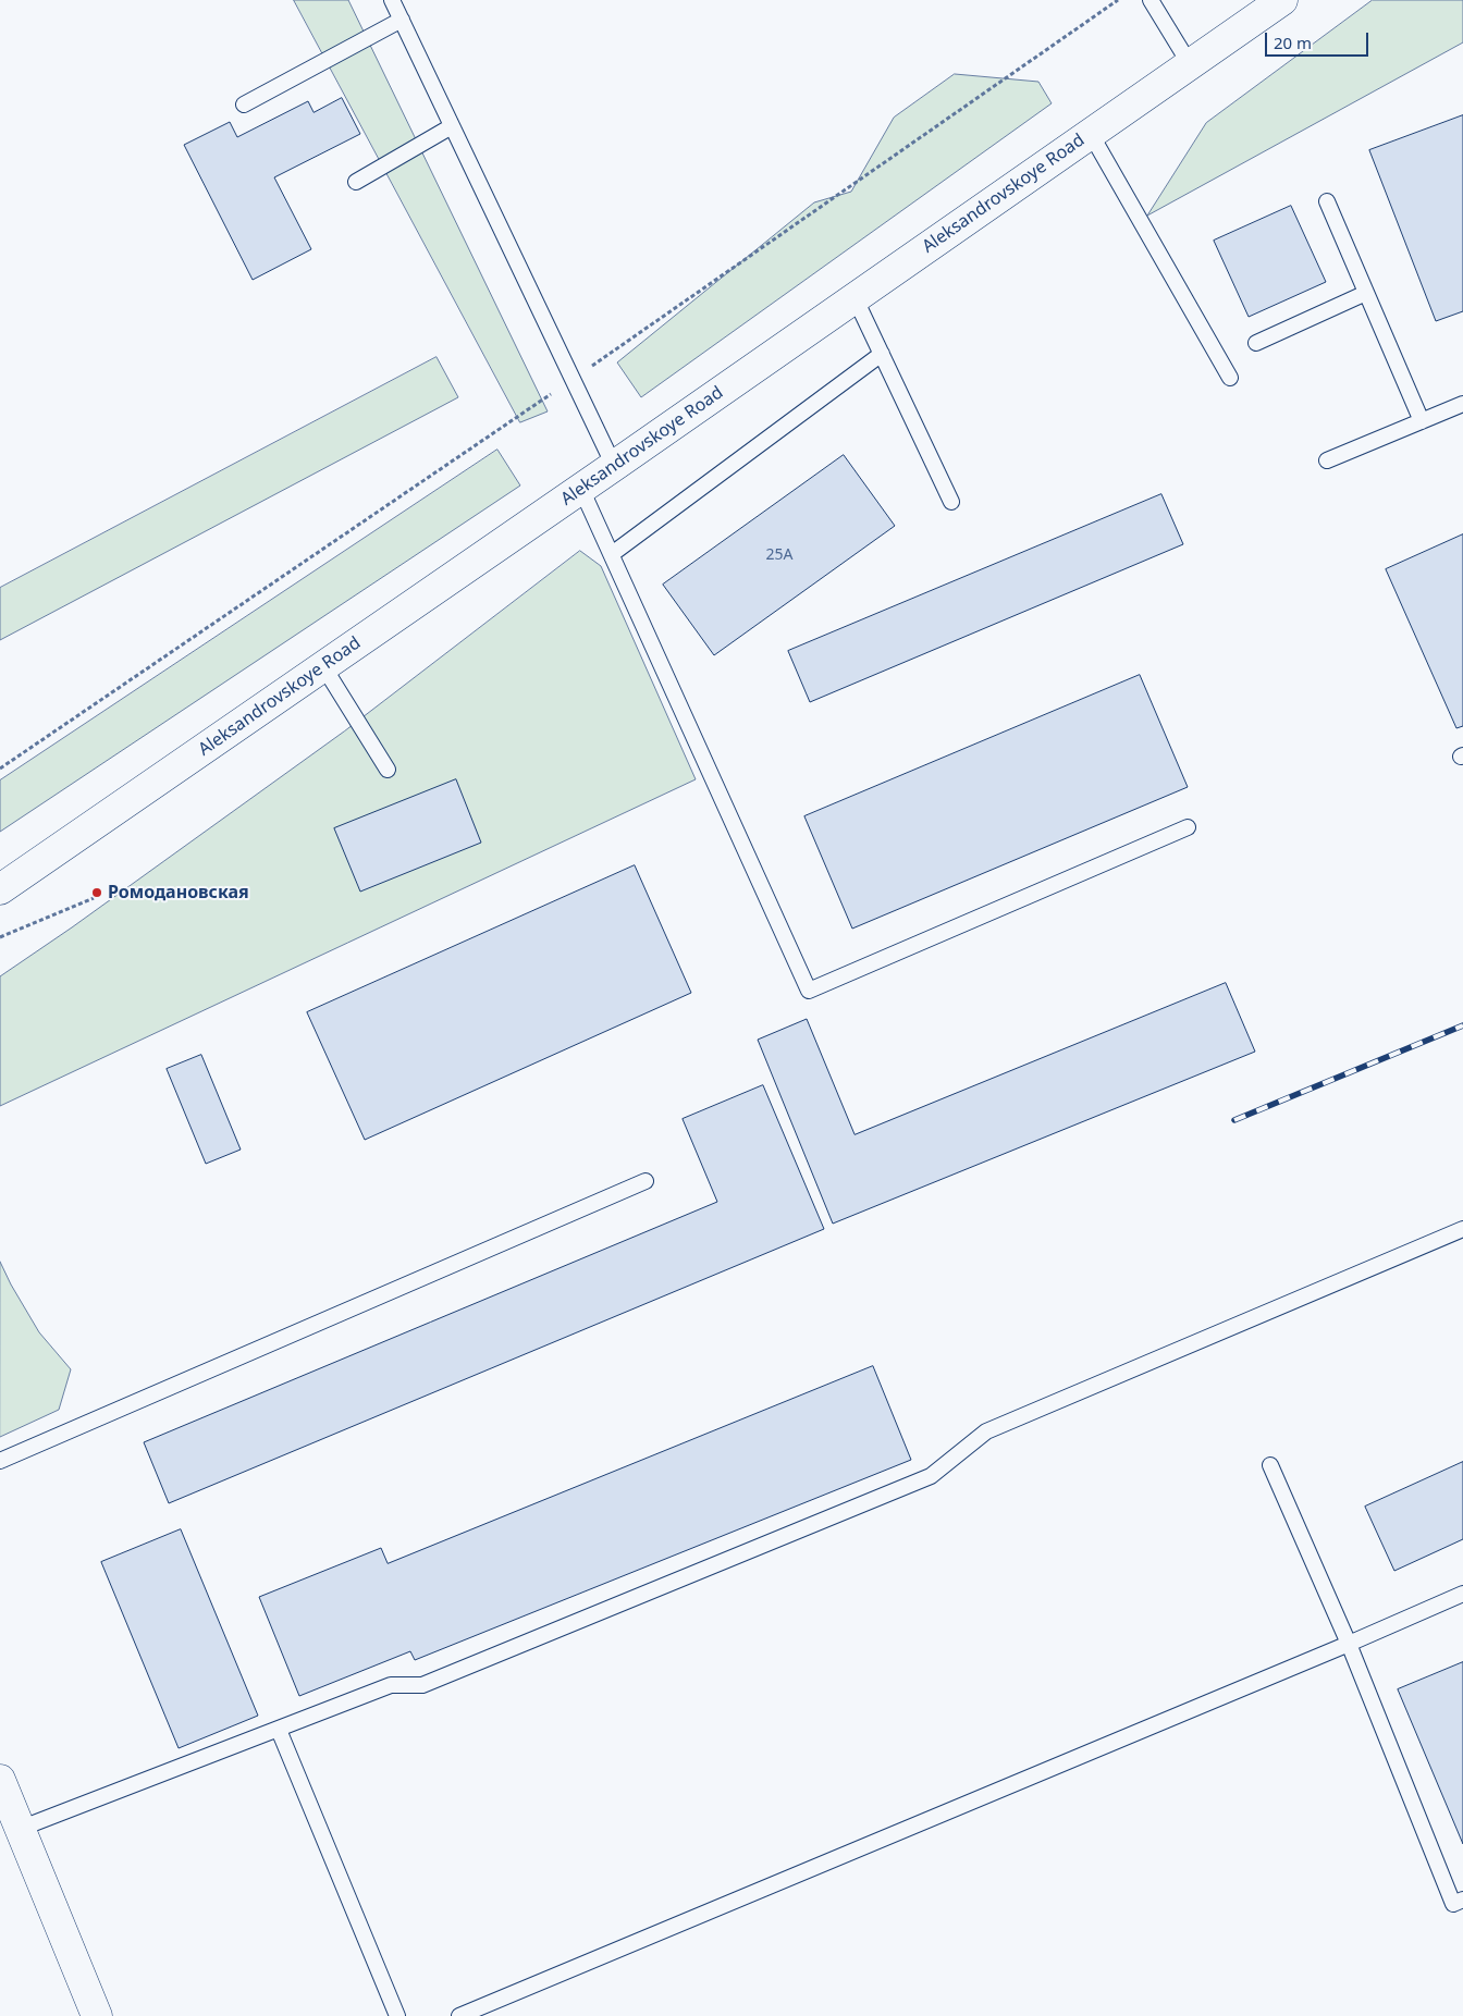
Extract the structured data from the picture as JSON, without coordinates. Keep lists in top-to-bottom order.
{
  "streets": {
    "main road": ["Aleksandrovskoye Road"]
  },
  "places": ["Ромодановская"],
  "house_numbers": ["25А"],
  "scale_bar": "20 m"
}
